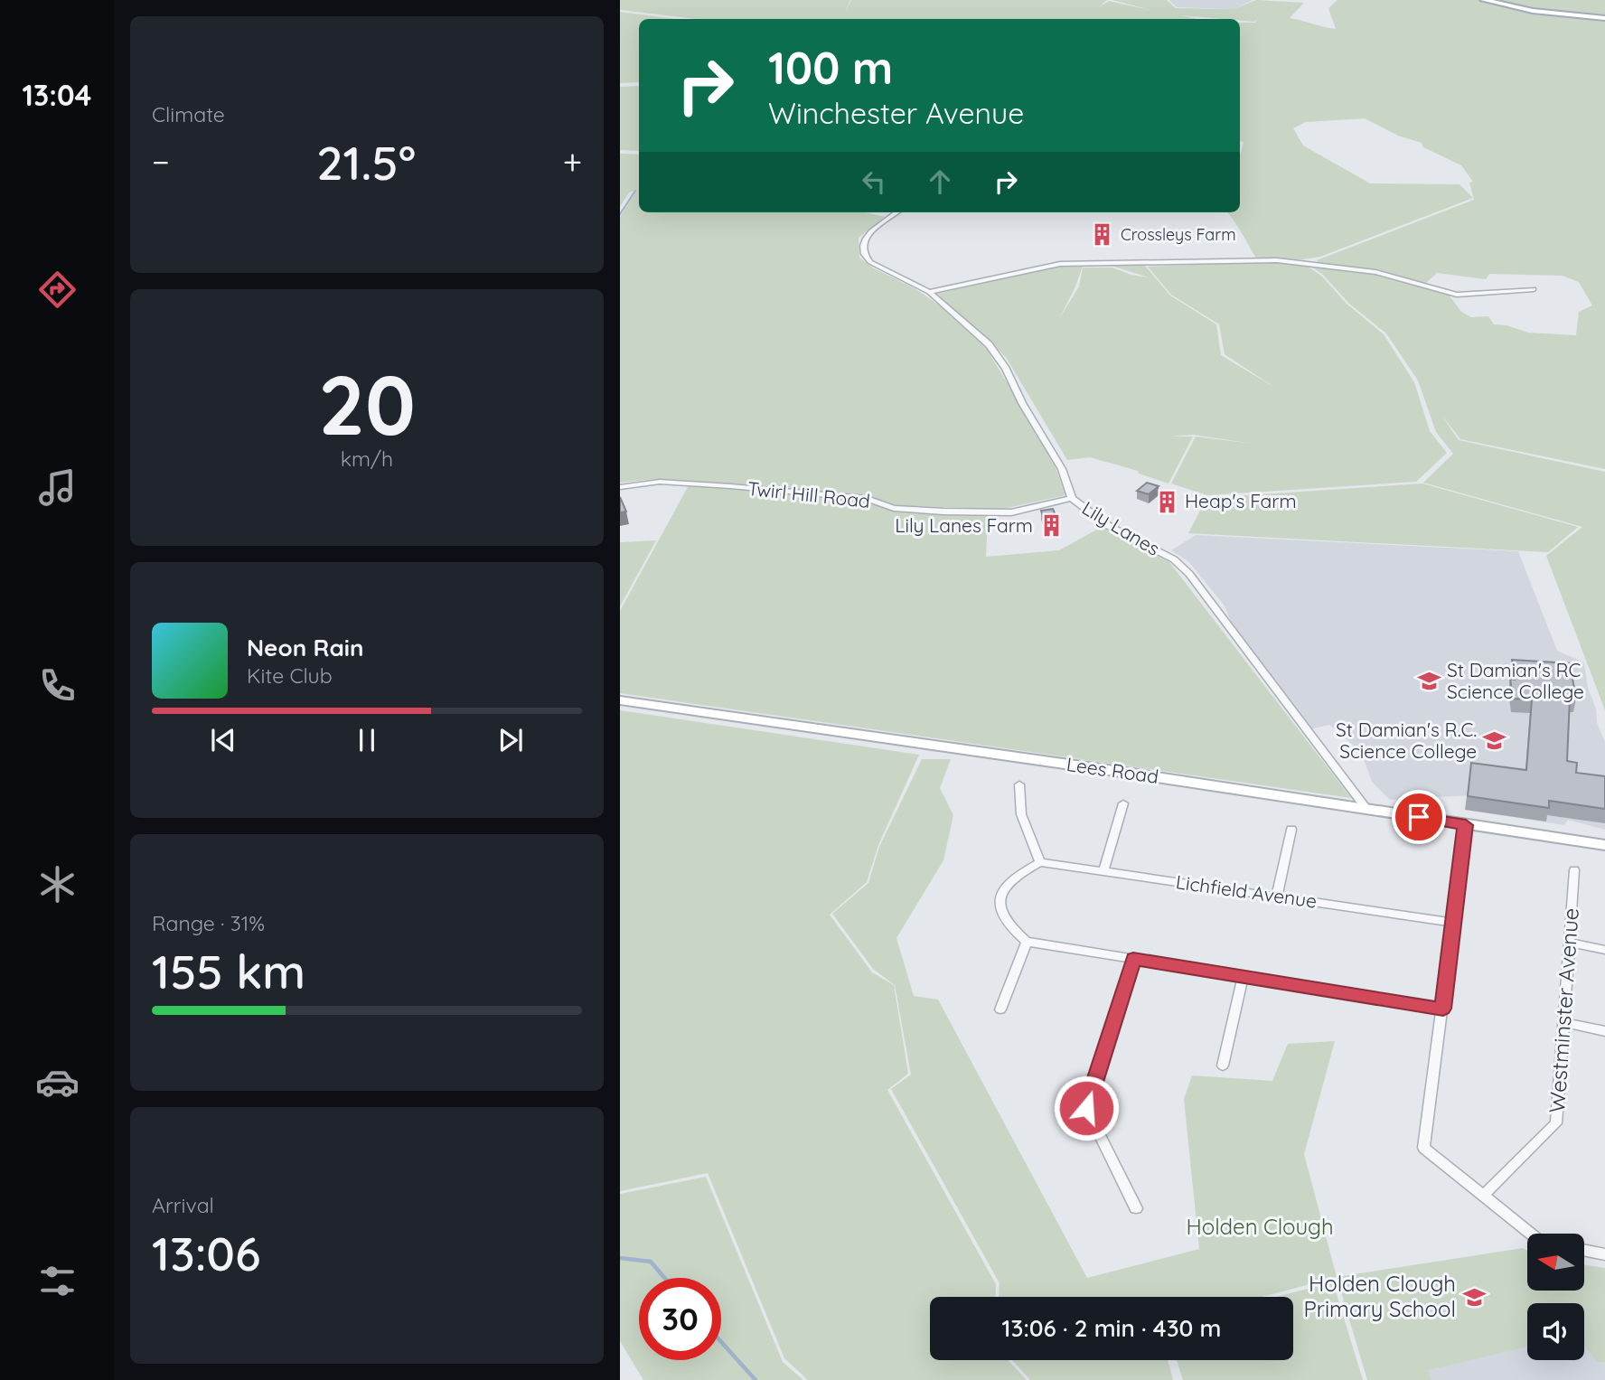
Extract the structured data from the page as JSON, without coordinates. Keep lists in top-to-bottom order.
{
  "streets": {
    "main road": ["Lees Road"],
    "street": [
      "Twirl Hill Road",
      "Lily Lanes",
      "Lichfield Avenue",
      "Westminster Avenue"
    ]
  },
  "crossings": [
    ["Twirl Hill Road", "Lily Lanes"],
    ["Lily Lanes", "Lees Road"]
  ],
  "parks": ["Holden Clough"],
  "places": {
    "building": ["Crossleys Farm", "Heap's Farm", "Lily Lanes Farm"],
    "school or university": ["St Damian's RC Science College", "St Damian's R.C. Science College", "Holden Clough Primary School"]
  },
  "north": "left",
  "page": {
    "tabs": "13:04",
    "tile": [
      "Climate",
      ["20", "km/h"],
      ["Range · 31%", "155 km"],
      ["Arrival", "13:06"]
    ],
    "turn": ["100 m", "Winchester Avenue"],
    "heat": ["−", "21.5°", "+"],
    "song": ["Neon Rain", "Kite Club"],
    "limit": "30",
    "trip": "13:06 · 2 min · 430 m"
  }
}
